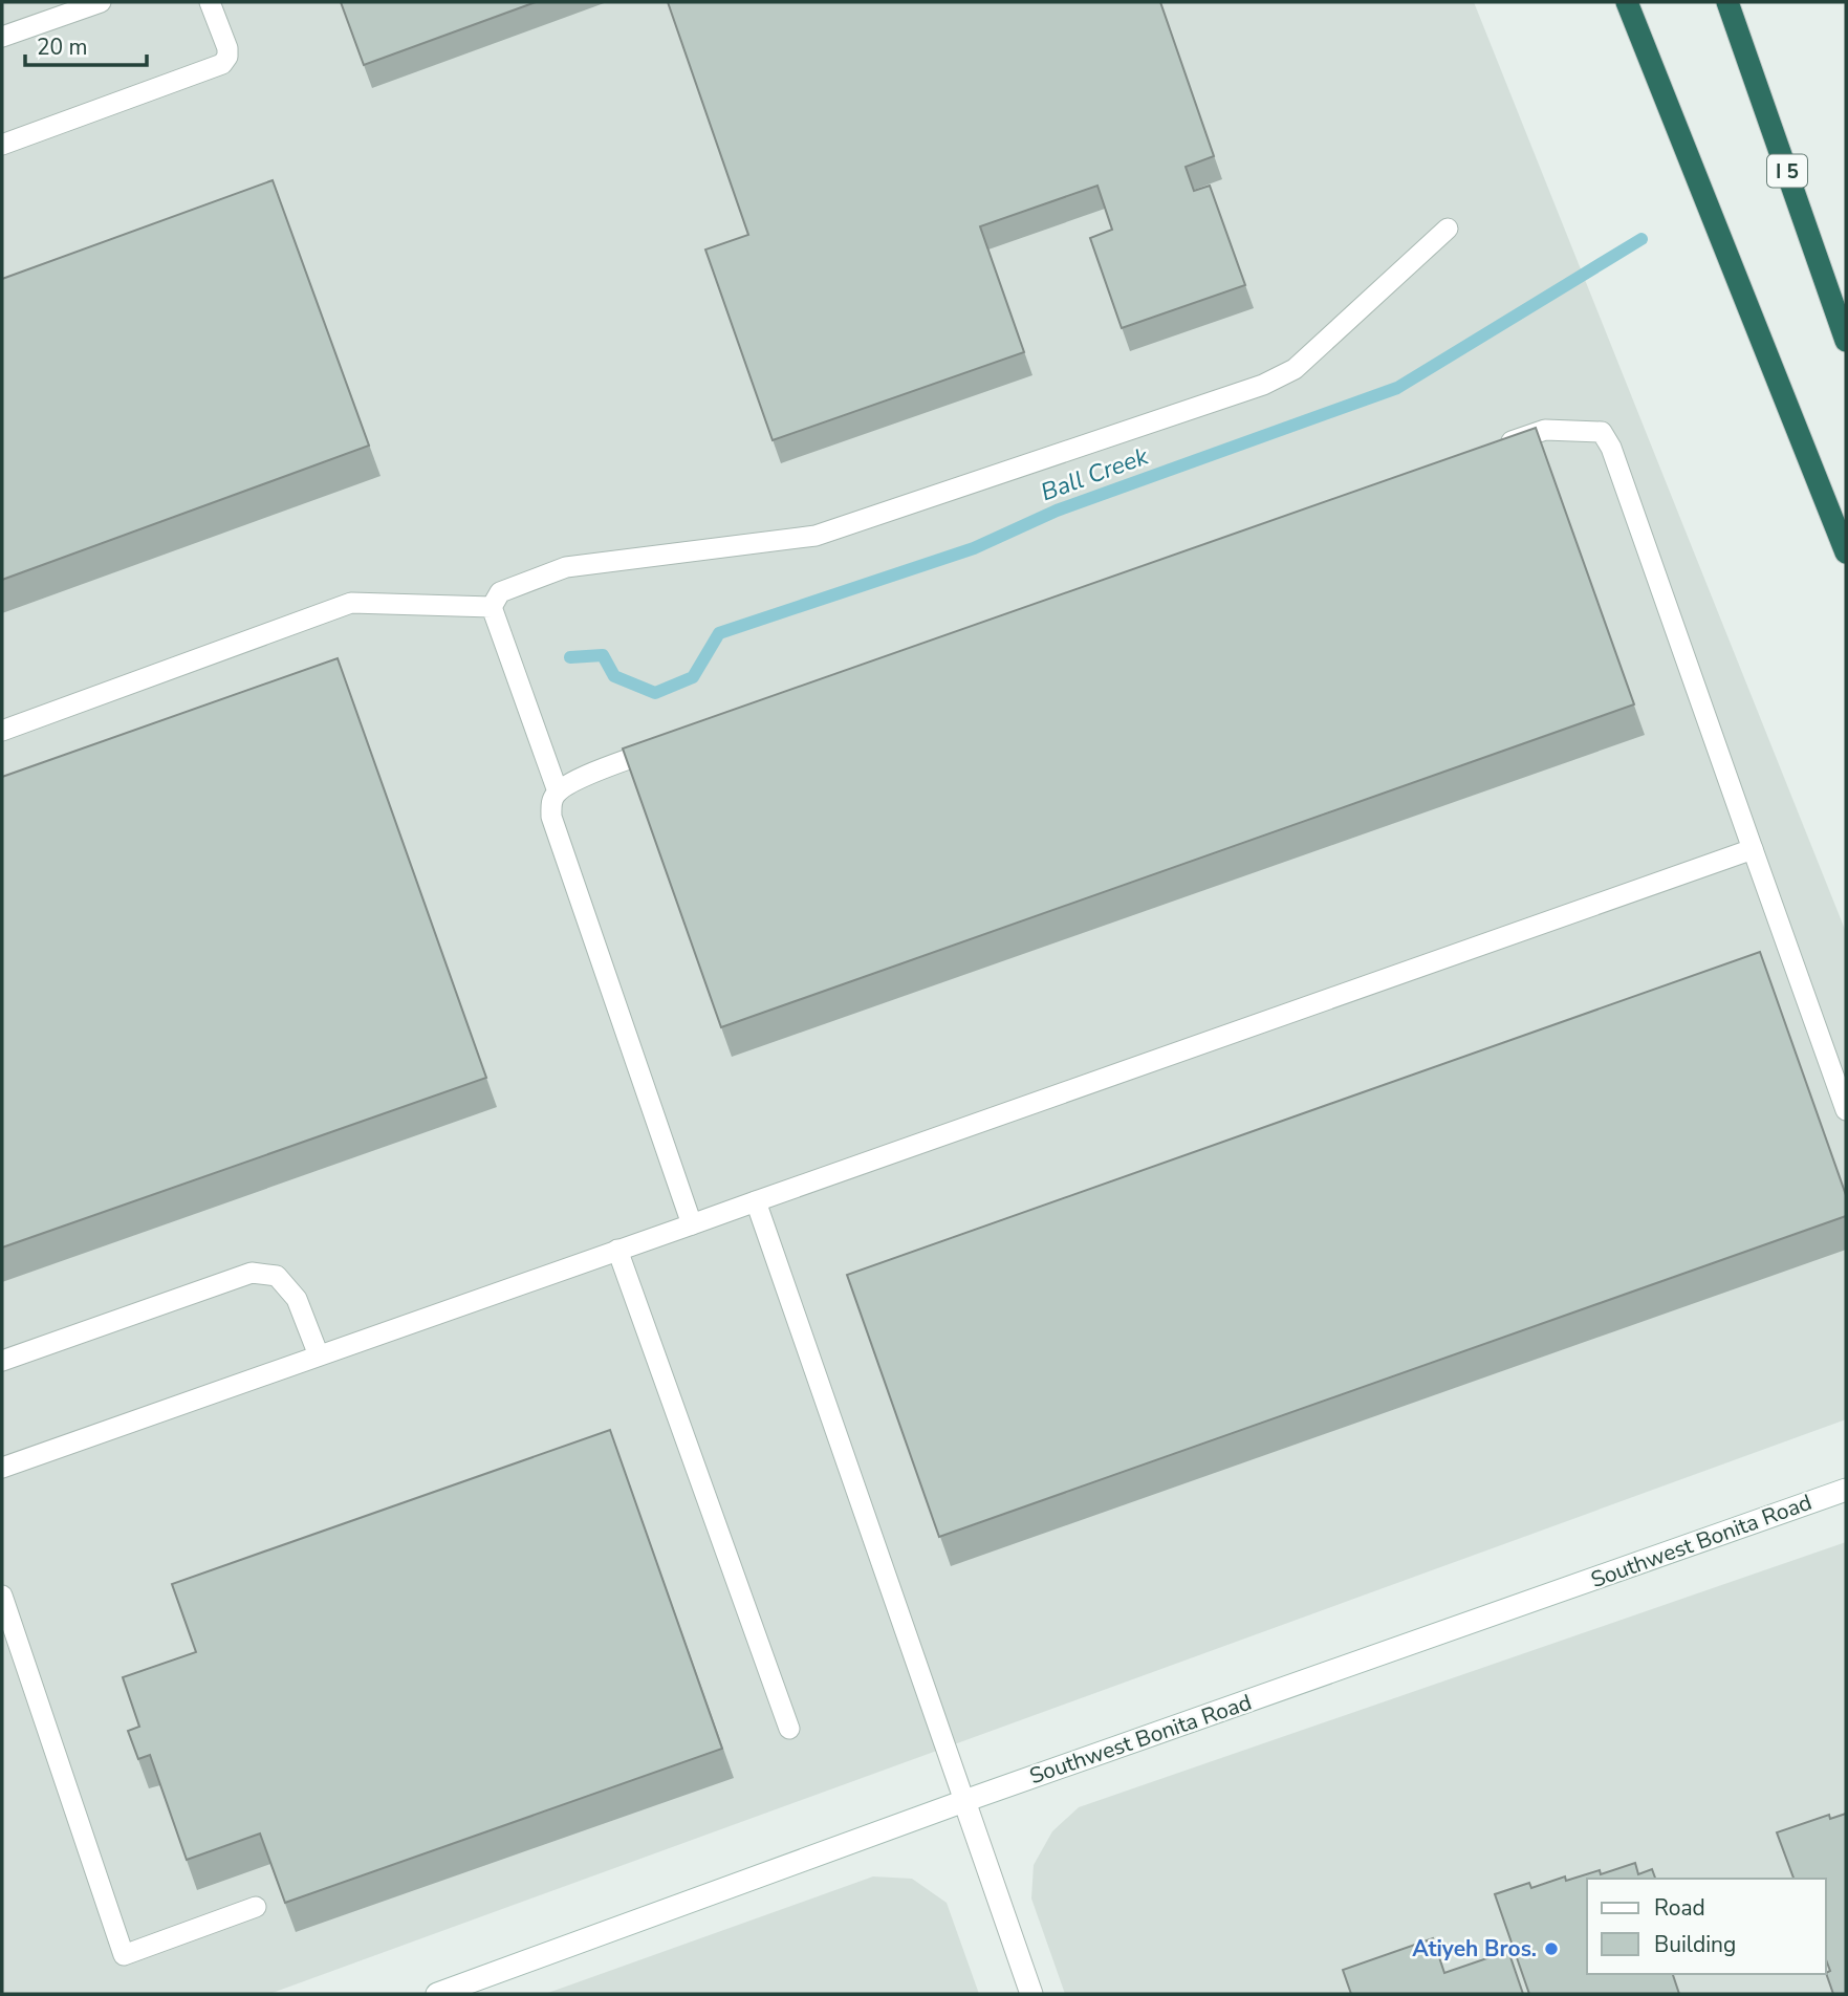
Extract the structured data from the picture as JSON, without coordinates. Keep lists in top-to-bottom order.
{
  "streets": {
    "highway": ["I 5"],
    "main road": ["Southwest Bonita Road"]
  },
  "water": ["Ball Creek"],
  "places": ["Atiyeh Bros."],
  "legend": ["Road", "Building"],
  "scale_bar": "20 m"
}
